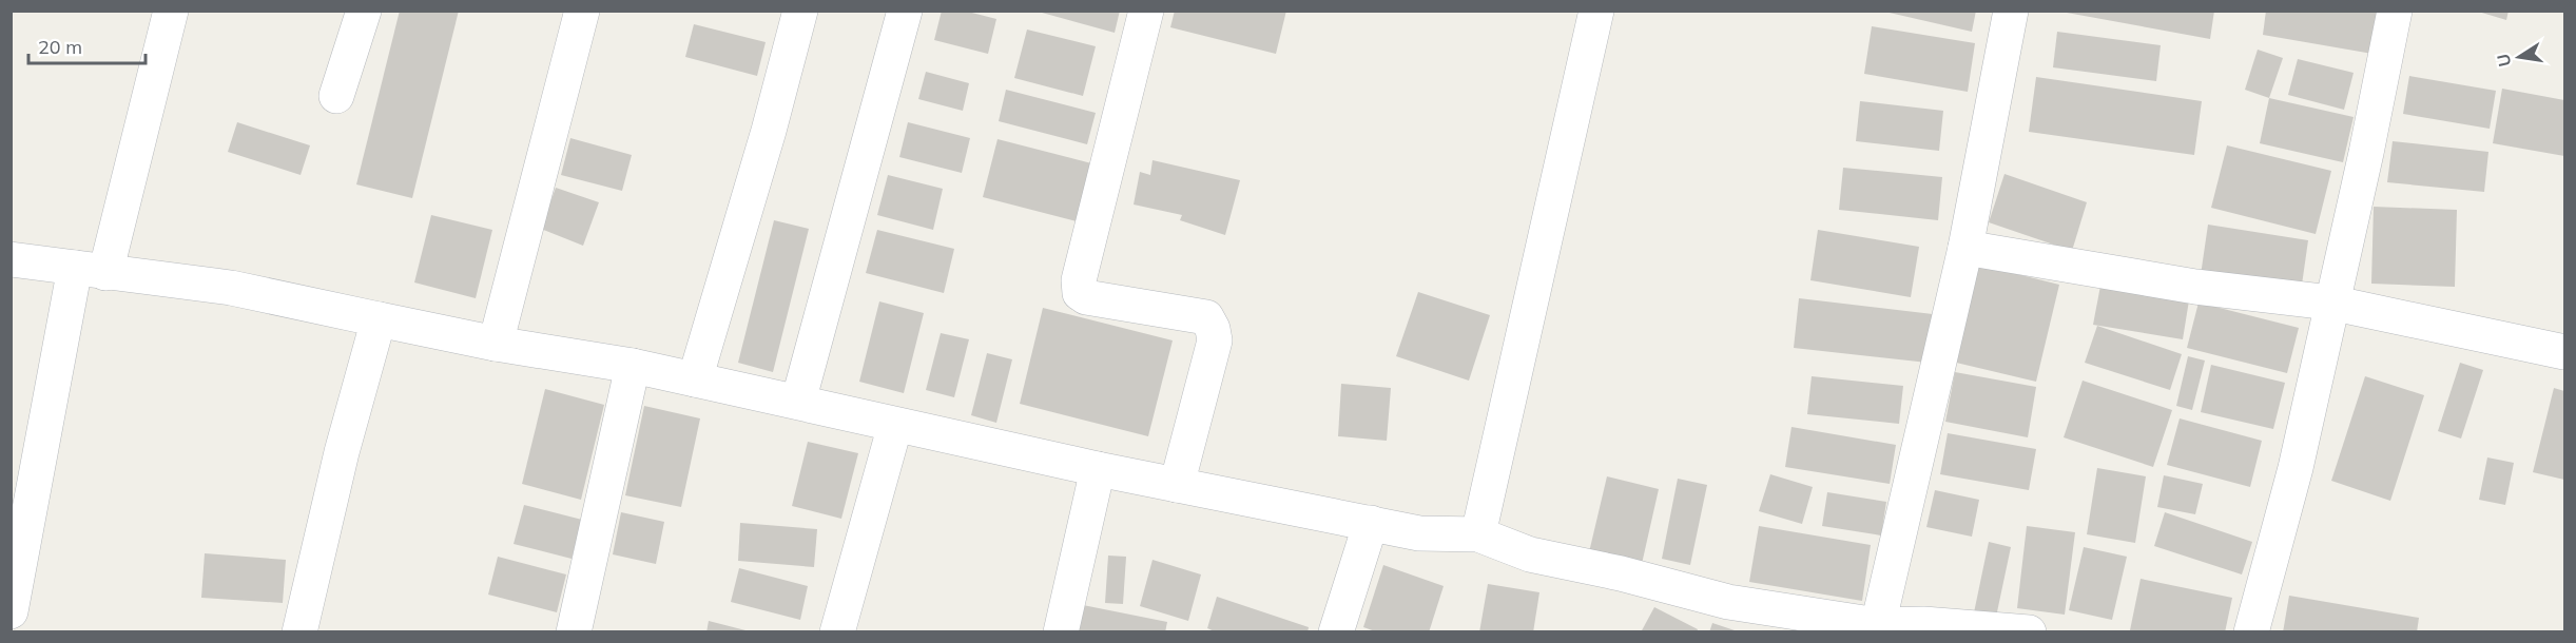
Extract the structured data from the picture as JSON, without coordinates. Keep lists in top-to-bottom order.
{
  "scale_bar": "20 m",
  "north": "left"
}
